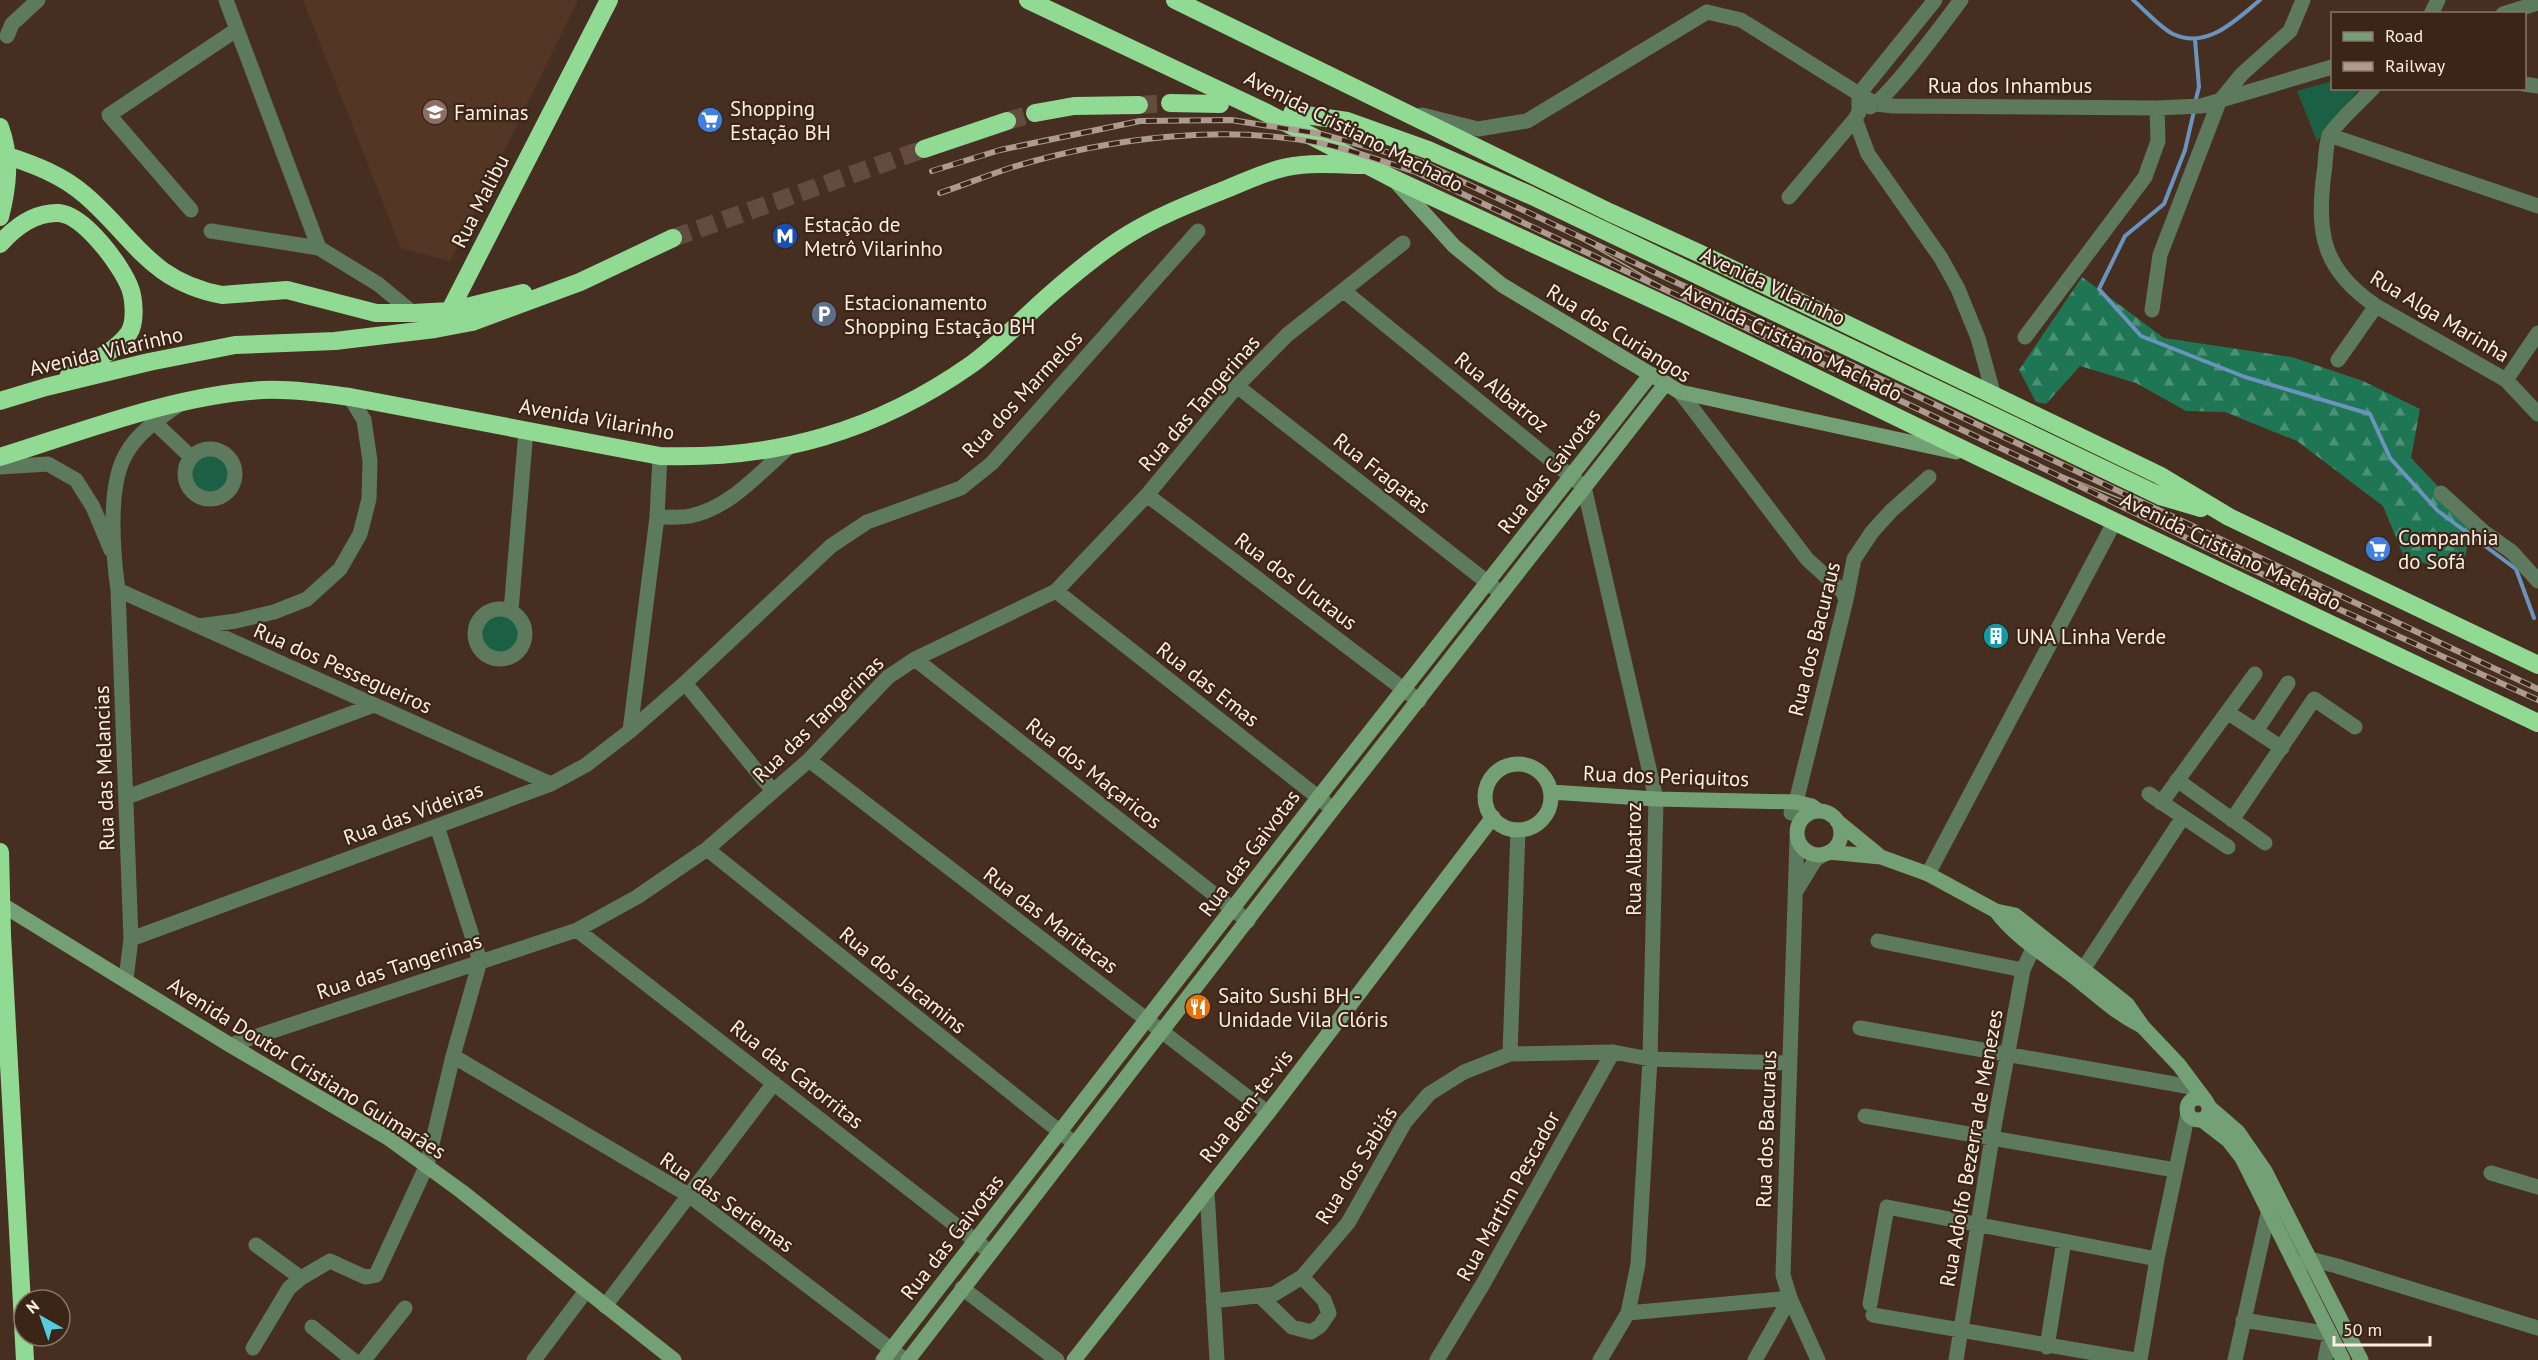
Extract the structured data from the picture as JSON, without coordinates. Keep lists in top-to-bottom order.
{
  "streets": {
    "highway": ["Avenida Cristiano Machado", "Rua Malibu", "Avenida Vilarinho"],
    "street": [
      "Rua dos Inhambus",
      "Rua Alga Marinha",
      "Rua dos Curiangos",
      "Rua Albatroz",
      "Rua dos Marmelos",
      "Rua das Tangerinas",
      "Rua das Gaivotas",
      "Rua Fragatas",
      "Rua dos Urutaus",
      "Rua dos Bacuraus",
      "Rua dos Pessegueiros",
      "Rua das Emas",
      "Rua das Melancias",
      "Rua dos Maçaricos",
      "Rua dos Periquitos",
      "Rua das Videiras",
      "Rua das Maritacas",
      "Rua dos Jacamins",
      "Avenida Doutor Cristiano Guimarães",
      "Rua das Catorritas",
      "Rua Bem-te-vis",
      "Rua Adolfo Bezerra de Menezes",
      "Rua dos Sabiás",
      "Rua Martim Pescador",
      "Rua das Seriemas"
    ]
  },
  "crossings": [
    ["Avenida Cristiano Machado", "Avenida Vilarinho"],
    ["Avenida Cristiano Machado", "Rua dos Curiangos"],
    ["Rua Malibu", "Avenida Vilarinho"],
    ["Avenida Vilarinho", "Rua das Melancias"],
    ["Rua dos Curiangos", "Rua das Gaivotas"],
    ["Rua dos Curiangos", "Rua dos Bacuraus"],
    ["Rua Albatroz", "Rua das Tangerinas"],
    ["Rua Albatroz", "Rua das Gaivotas"],
    ["Rua Albatroz", "Rua dos Periquitos"],
    ["Rua Albatroz", "Rua dos Sabiás"],
    ["Rua dos Marmelos", "Rua das Videiras"],
    ["Rua das Tangerinas", "Rua Fragatas"],
    ["Rua das Tangerinas", "Rua dos Urutaus"],
    ["Rua das Tangerinas", "Rua das Emas"],
    ["Rua das Tangerinas", "Rua dos Maçaricos"],
    ["Rua das Tangerinas", "Rua das Maritacas"],
    ["Rua das Tangerinas", "Rua dos Jacamins"],
    ["Rua das Tangerinas", "Avenida Doutor Cristiano Guimarães"],
    ["Rua das Tangerinas", "Rua das Catorritas"],
    ["Rua das Gaivotas", "Rua Fragatas"],
    ["Rua das Gaivotas", "Rua dos Urutaus"],
    ["Rua das Gaivotas", "Rua das Emas"],
    ["Rua das Gaivotas", "Rua dos Maçaricos"],
    ["Rua das Gaivotas", "Rua das Maritacas"],
    ["Rua das Gaivotas", "Rua dos Jacamins"],
    ["Rua das Gaivotas", "Rua das Catorritas"],
    ["Rua das Gaivotas", "Rua das Seriemas"],
    ["Rua dos Bacuraus", "Rua dos Periquitos"],
    ["Rua dos Bacuraus", "Rua dos Sabiás"],
    ["Rua dos Pessegueiros", "Rua das Melancias"],
    ["Rua dos Pessegueiros", "Rua das Videiras"],
    ["Rua das Melancias", "Rua das Videiras"],
    ["Rua das Melancias", "Avenida Doutor Cristiano Guimarães"],
    ["Rua dos Periquitos", "Rua Bem-te-vis"],
    ["Rua das Maritacas", "Rua Bem-te-vis"],
    ["Rua dos Sabiás", "Rua Martim Pescador"]
  ],
  "places": {
    "school or university": ["Faminas"],
    "supermarket": ["Shopping Estação BH", "Companhia do Sofá"],
    "metro station": ["Estação de Metrô Vilarinho"],
    "parking": ["Estacionamento Shopping Estação BH"],
    "building": ["UNA Linha Verde"],
    "restaurant": ["Saito Sushi BH - Unidade Vila Clóris"]
  },
  "legend": ["Road", "Railway"],
  "scale_bar": "50 m",
  "north": "top left"
}
